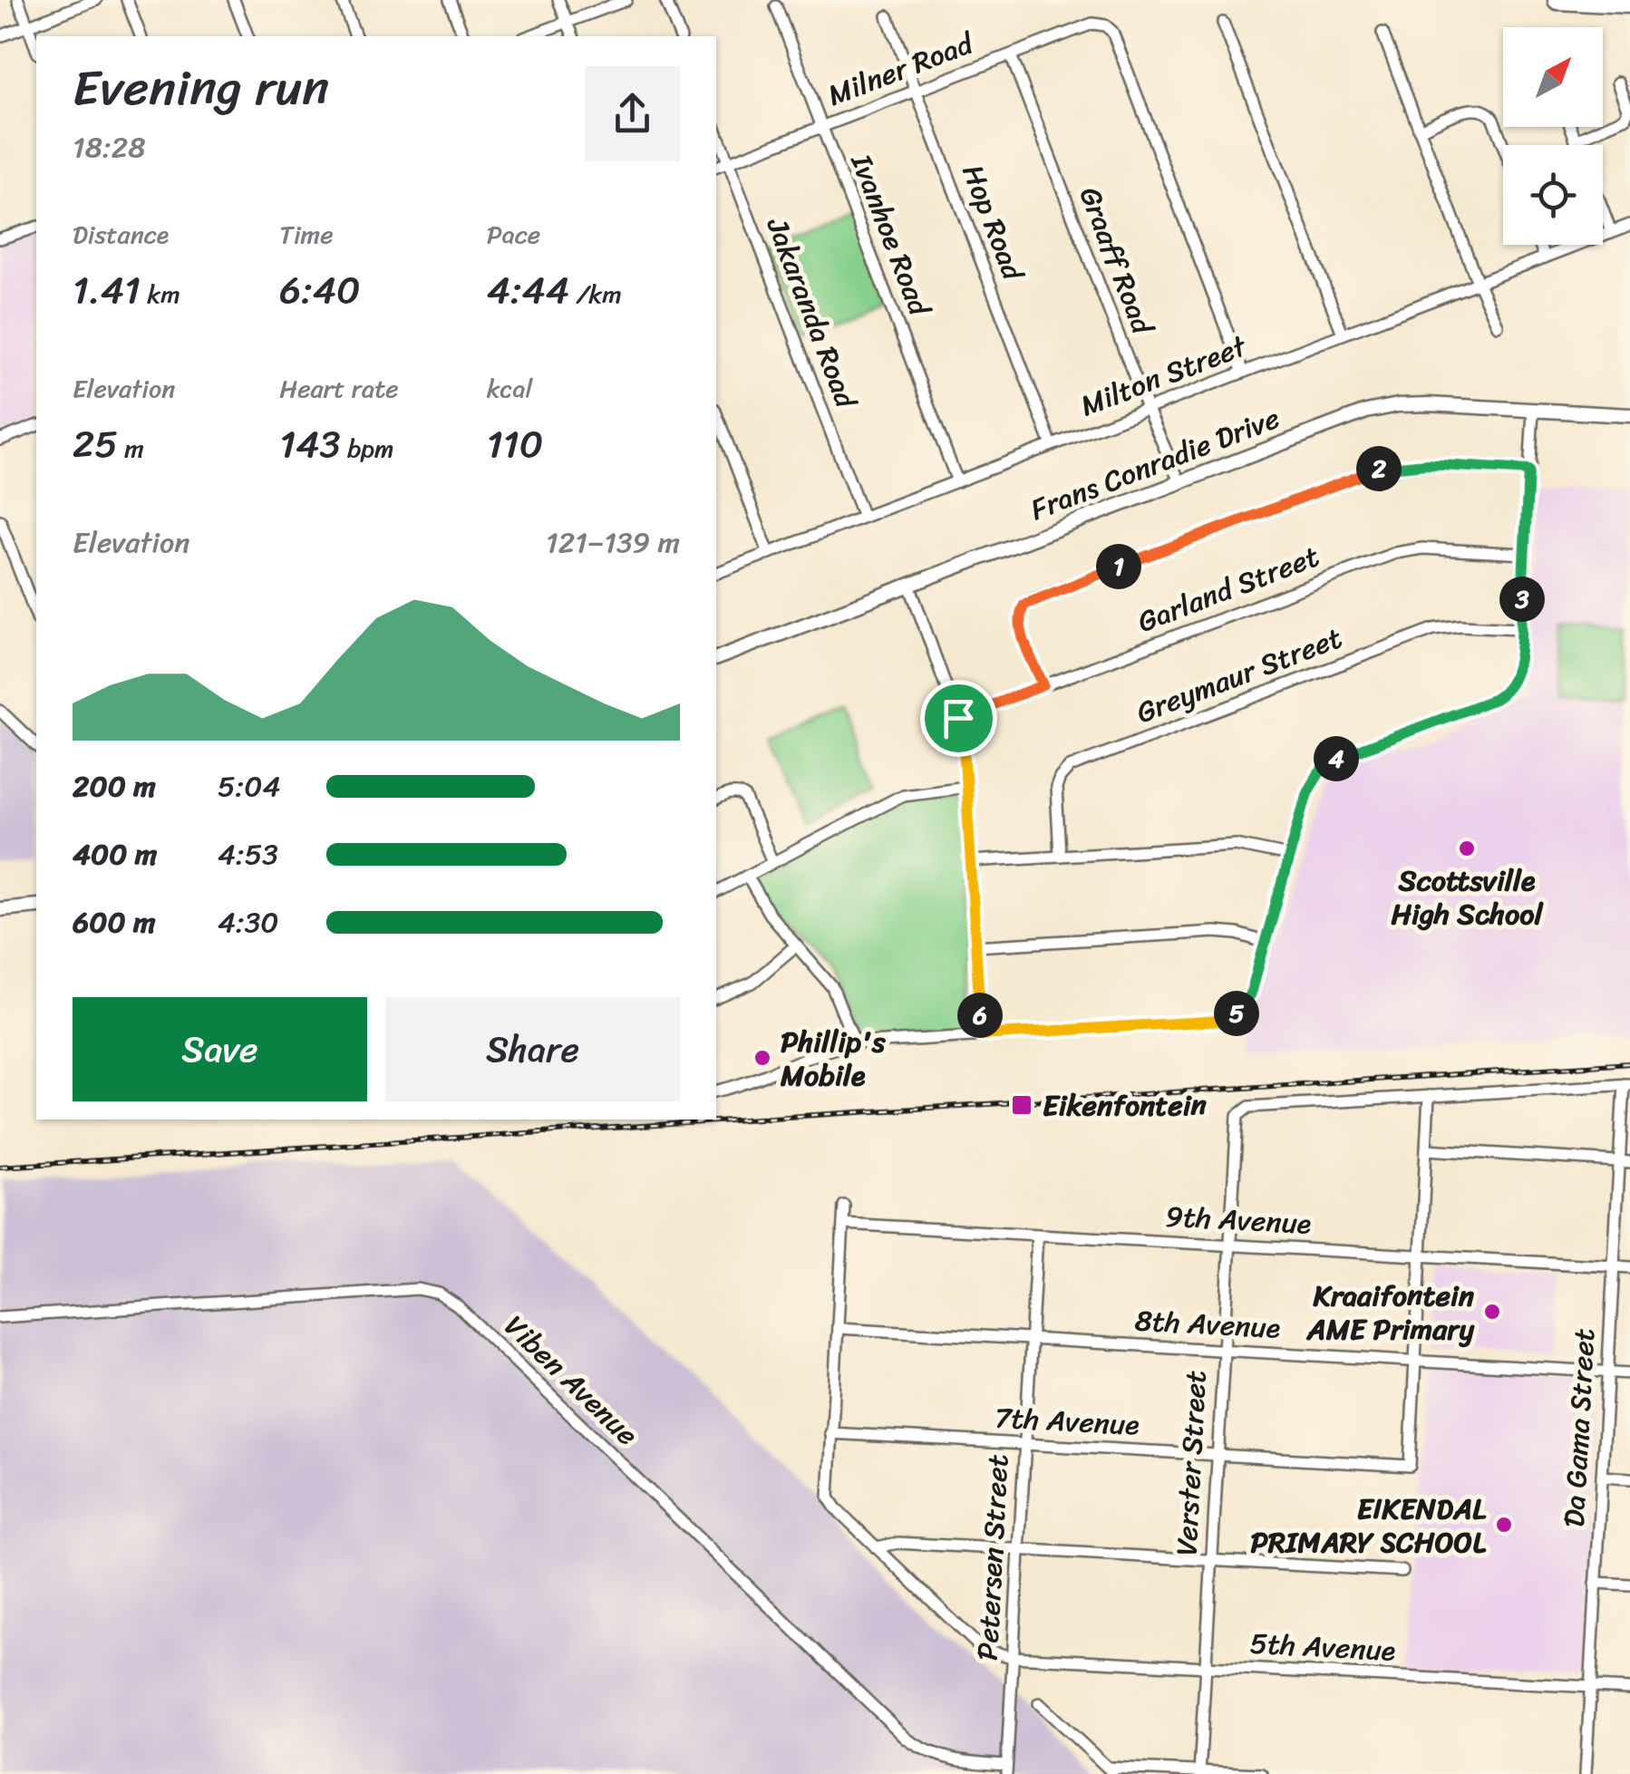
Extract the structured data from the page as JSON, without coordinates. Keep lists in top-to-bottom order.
{
  "streets": {
    "street": [
      "Milner Road",
      "Hop Road",
      "Ivanhoe Road",
      "Graaff Road",
      "Jakaranda Road",
      "Milton Street",
      "Frans Conradie Drive",
      "Garland Street",
      "Greymaur Street",
      "9th Avenue",
      "8th Avenue",
      "Viben Avenue",
      "7th Avenue",
      "Da Gama Street",
      "Verster Street",
      "Petersen Street",
      "5th Avenue"
    ]
  },
  "crossings": [
    ["Milner Road", "Hop Road"],
    ["Milner Road", "Ivanhoe Road"],
    ["Milner Road", "Graaff Road"],
    ["Milner Road", "Jakaranda Road"],
    ["Milner Road", "Milton Street"],
    ["Hop Road", "Milton Street"],
    ["Ivanhoe Road", "Milton Street"],
    ["Graaff Road", "Milton Street"],
    ["Graaff Road", "Frans Conradie Drive"],
    ["Jakaranda Road", "Milton Street"],
    ["9th Avenue", "Da Gama Street"],
    ["9th Avenue", "Verster Street"],
    ["9th Avenue", "Petersen Street"],
    ["8th Avenue", "7th Avenue"],
    ["8th Avenue", "Da Gama Street"],
    ["8th Avenue", "Verster Street"],
    ["8th Avenue", "Petersen Street"],
    ["Viben Avenue", "Petersen Street"],
    ["7th Avenue", "Verster Street"],
    ["7th Avenue", "Petersen Street"],
    ["Da Gama Street", "5th Avenue"],
    ["Verster Street", "5th Avenue"],
    ["Petersen Street", "5th Avenue"]
  ],
  "places": {
    "other": [
      "Scottsville High School",
      "Phillip's Mobile",
      "Kraaifontein AME Primary",
      "EIKENDAL PRIMARY SCHOOL"
    ],
    "transit": ["Eikenfontein"]
  },
  "north": "top right",
  "page": {
    "heading": ["Evening run", "18:28"],
    "stats": [
      ["Distance", "1.41 km"],
      ["Time", "6:40"],
      ["Pace", "4:44 /km"],
      ["Elevation", "25 m"],
      ["Heart rate", "143 bpm"],
      ["kcal", "110"]
    ],
    "pins": [
      "2",
      "1",
      "3",
      "4",
      "5",
      "6"
    ],
    "chart": ["Elevation", "121–139 m"],
    "list": [
      {
        "name": "200 m",
        "note": "5:04"
      },
      {
        "name": "400 m",
        "note": "4:53"
      },
      {
        "name": "600 m",
        "note": "4:30"
      }
    ],
    "buttons": ["Save", "Share"]
  }
}
